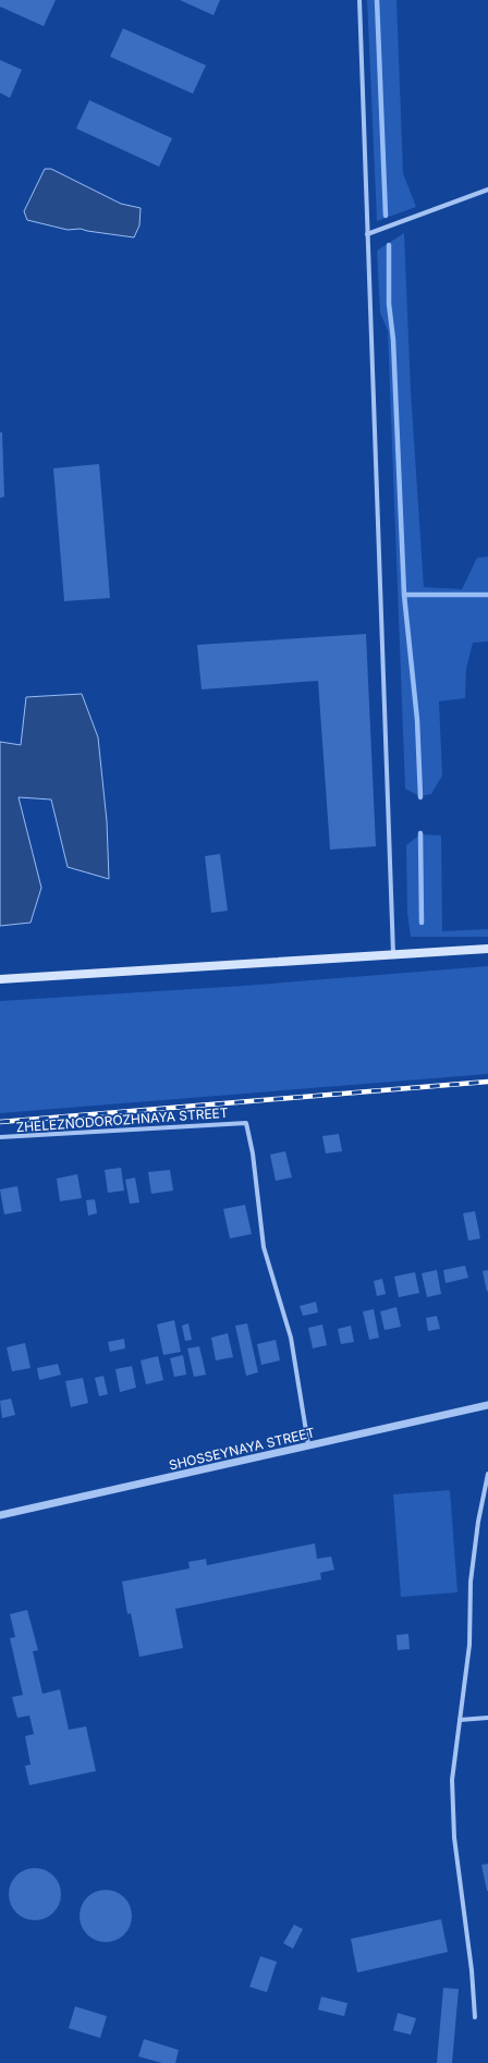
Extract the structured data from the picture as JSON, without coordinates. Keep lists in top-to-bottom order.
{
  "streets": {
    "street": ["ZHELEZNODOROZHNAYA STREET", "SHOSSEYNAYA STREET"]
  },
  "crossings": [
    ["ZHELEZNODOROZHNAYA STREET", "SHOSSEYNAYA STREET"]
  ]
}
